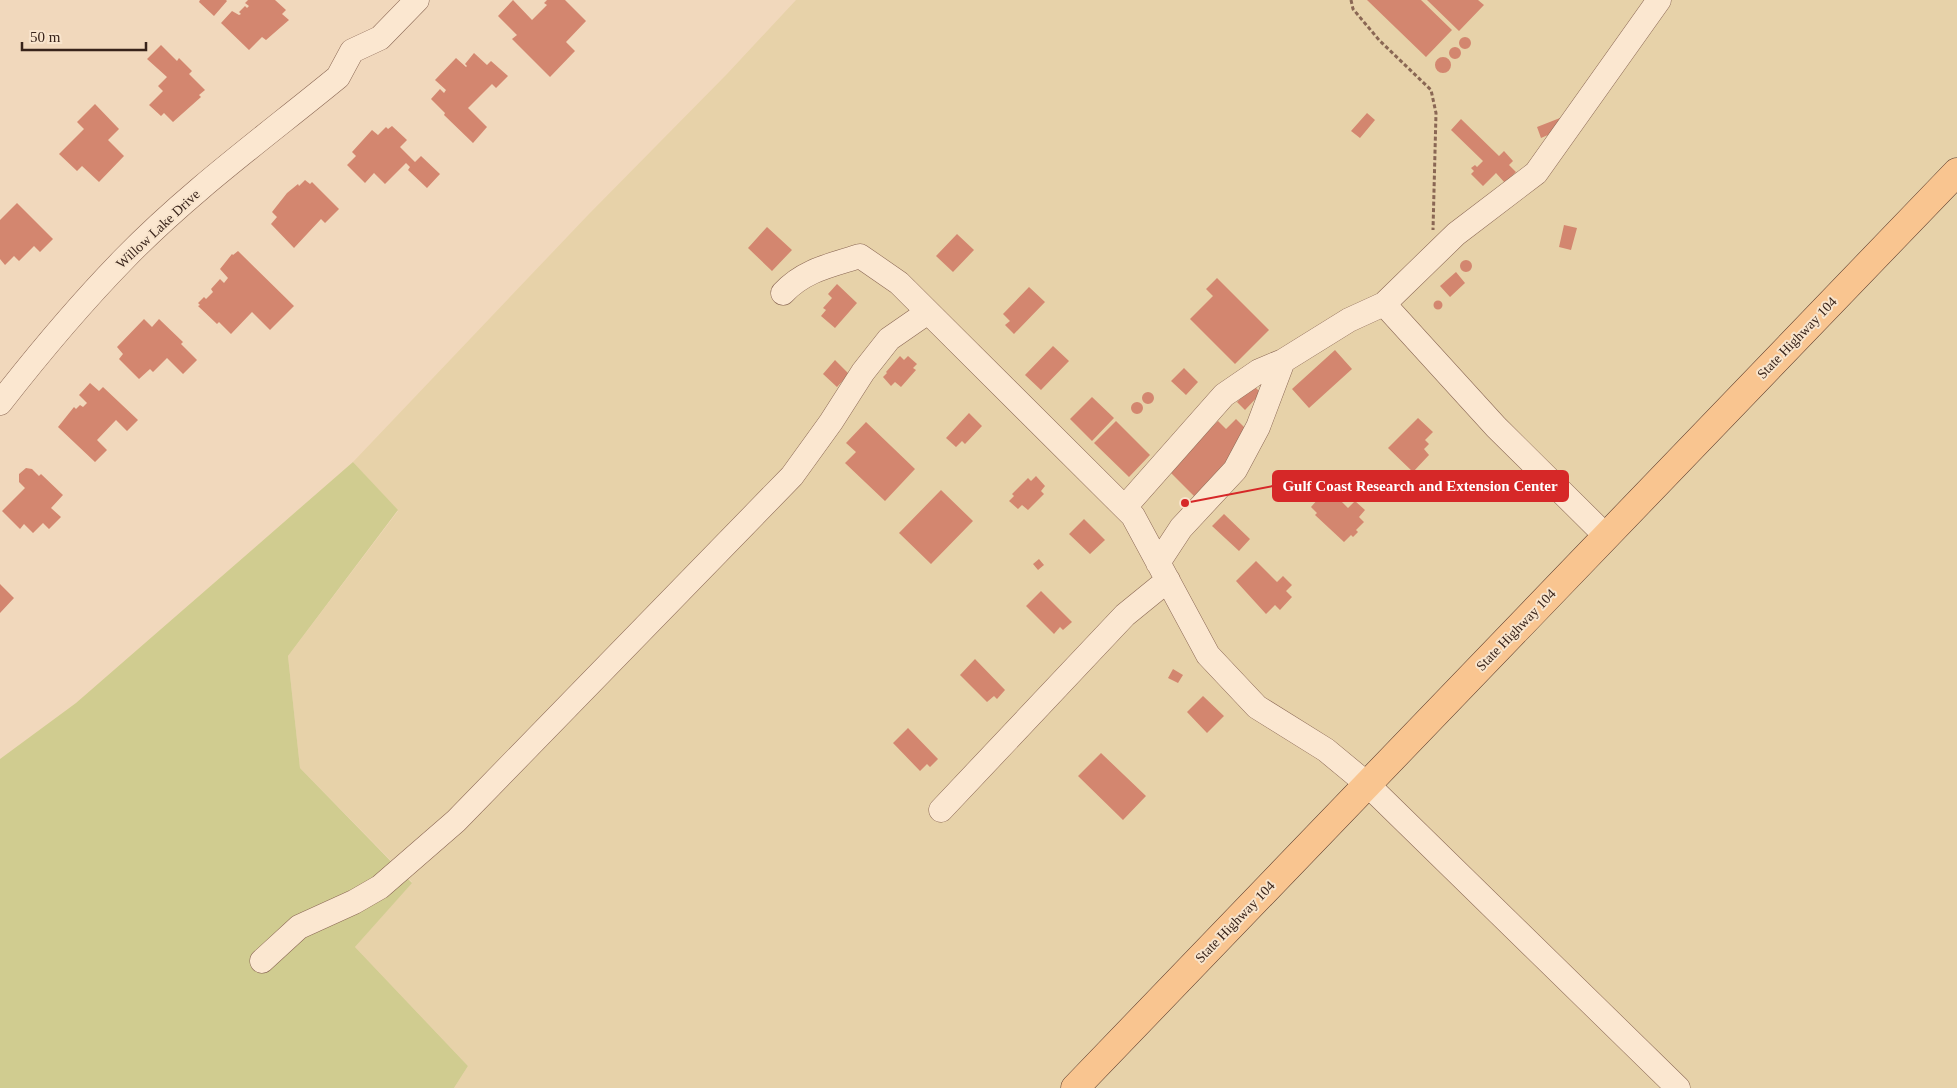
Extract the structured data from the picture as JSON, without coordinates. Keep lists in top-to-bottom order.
{
  "streets": {
    "main road": ["State Highway 104"],
    "street": ["Willow Lake Drive"]
  },
  "places": ["Gulf Coast Research and Extension Center"],
  "scale_bar": "50 m"
}
